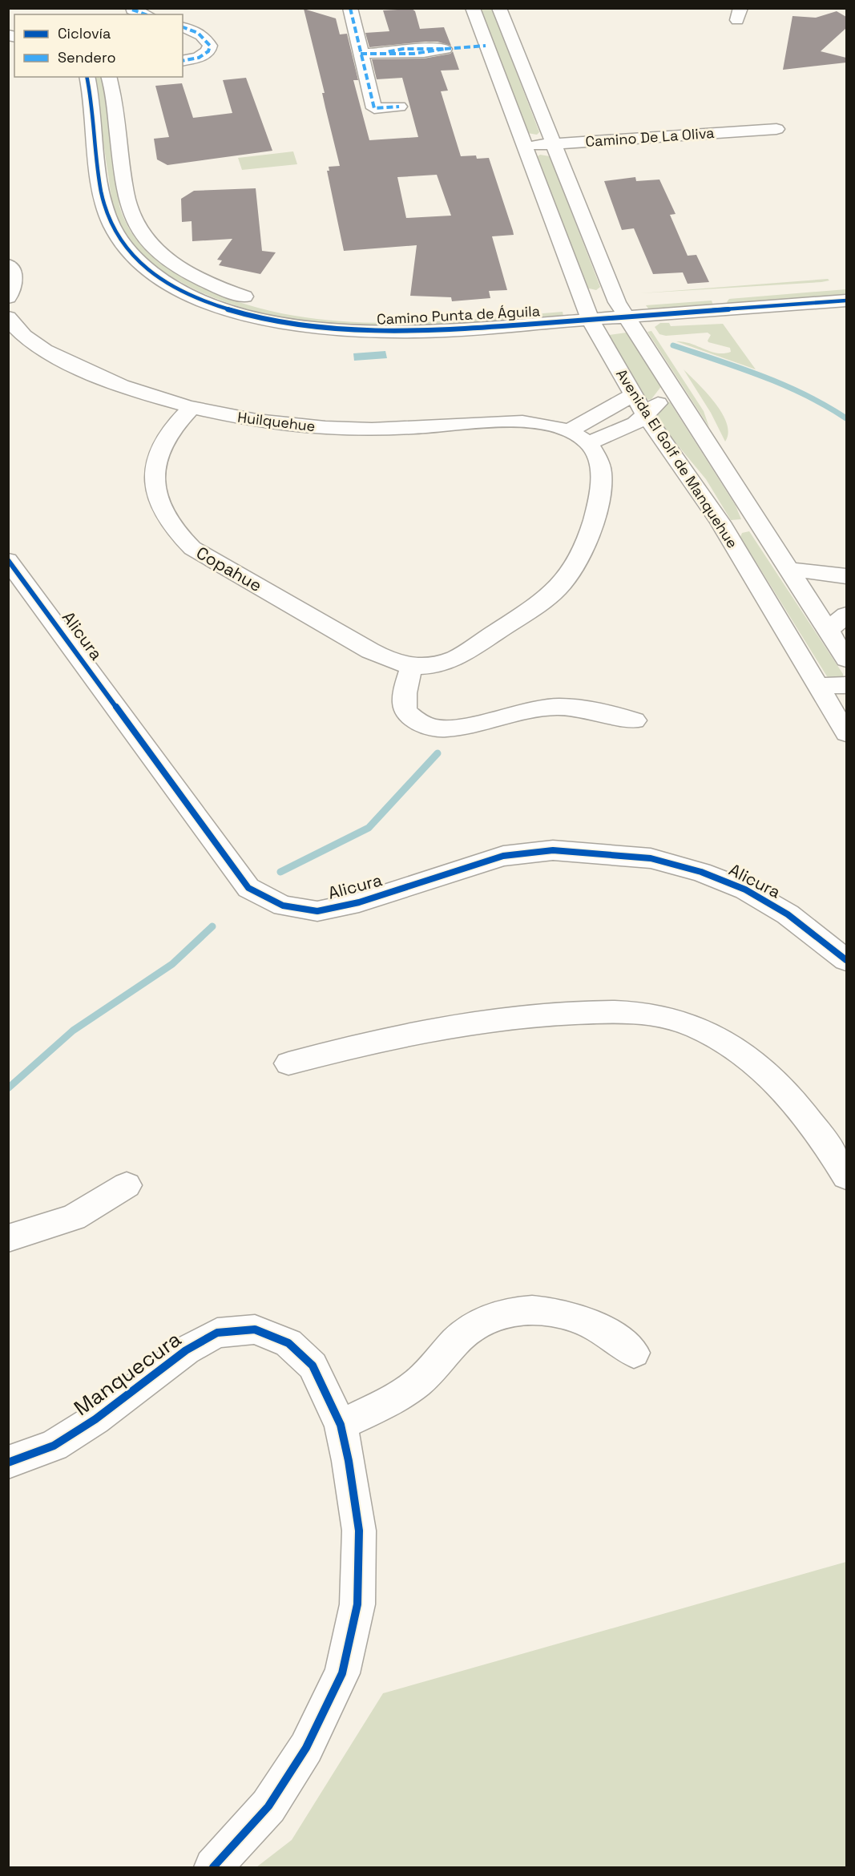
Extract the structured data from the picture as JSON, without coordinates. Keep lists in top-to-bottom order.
{
  "streets": {
    "street": [
      "Camino De La Oliva",
      "Camino Punta de Águila",
      "Huilquehue",
      "Avenida El Golf de Manquehue",
      "Copahue",
      "Alicura",
      "Manquecura"
    ]
  },
  "crossings": [
    ["Camino De La Oliva", "Avenida El Golf de Manquehue"],
    ["Camino Punta de Águila", "Avenida El Golf de Manquehue"],
    ["Huilquehue", "Copahue"]
  ],
  "legend": ["Ciclovía", "Sendero"]
}
